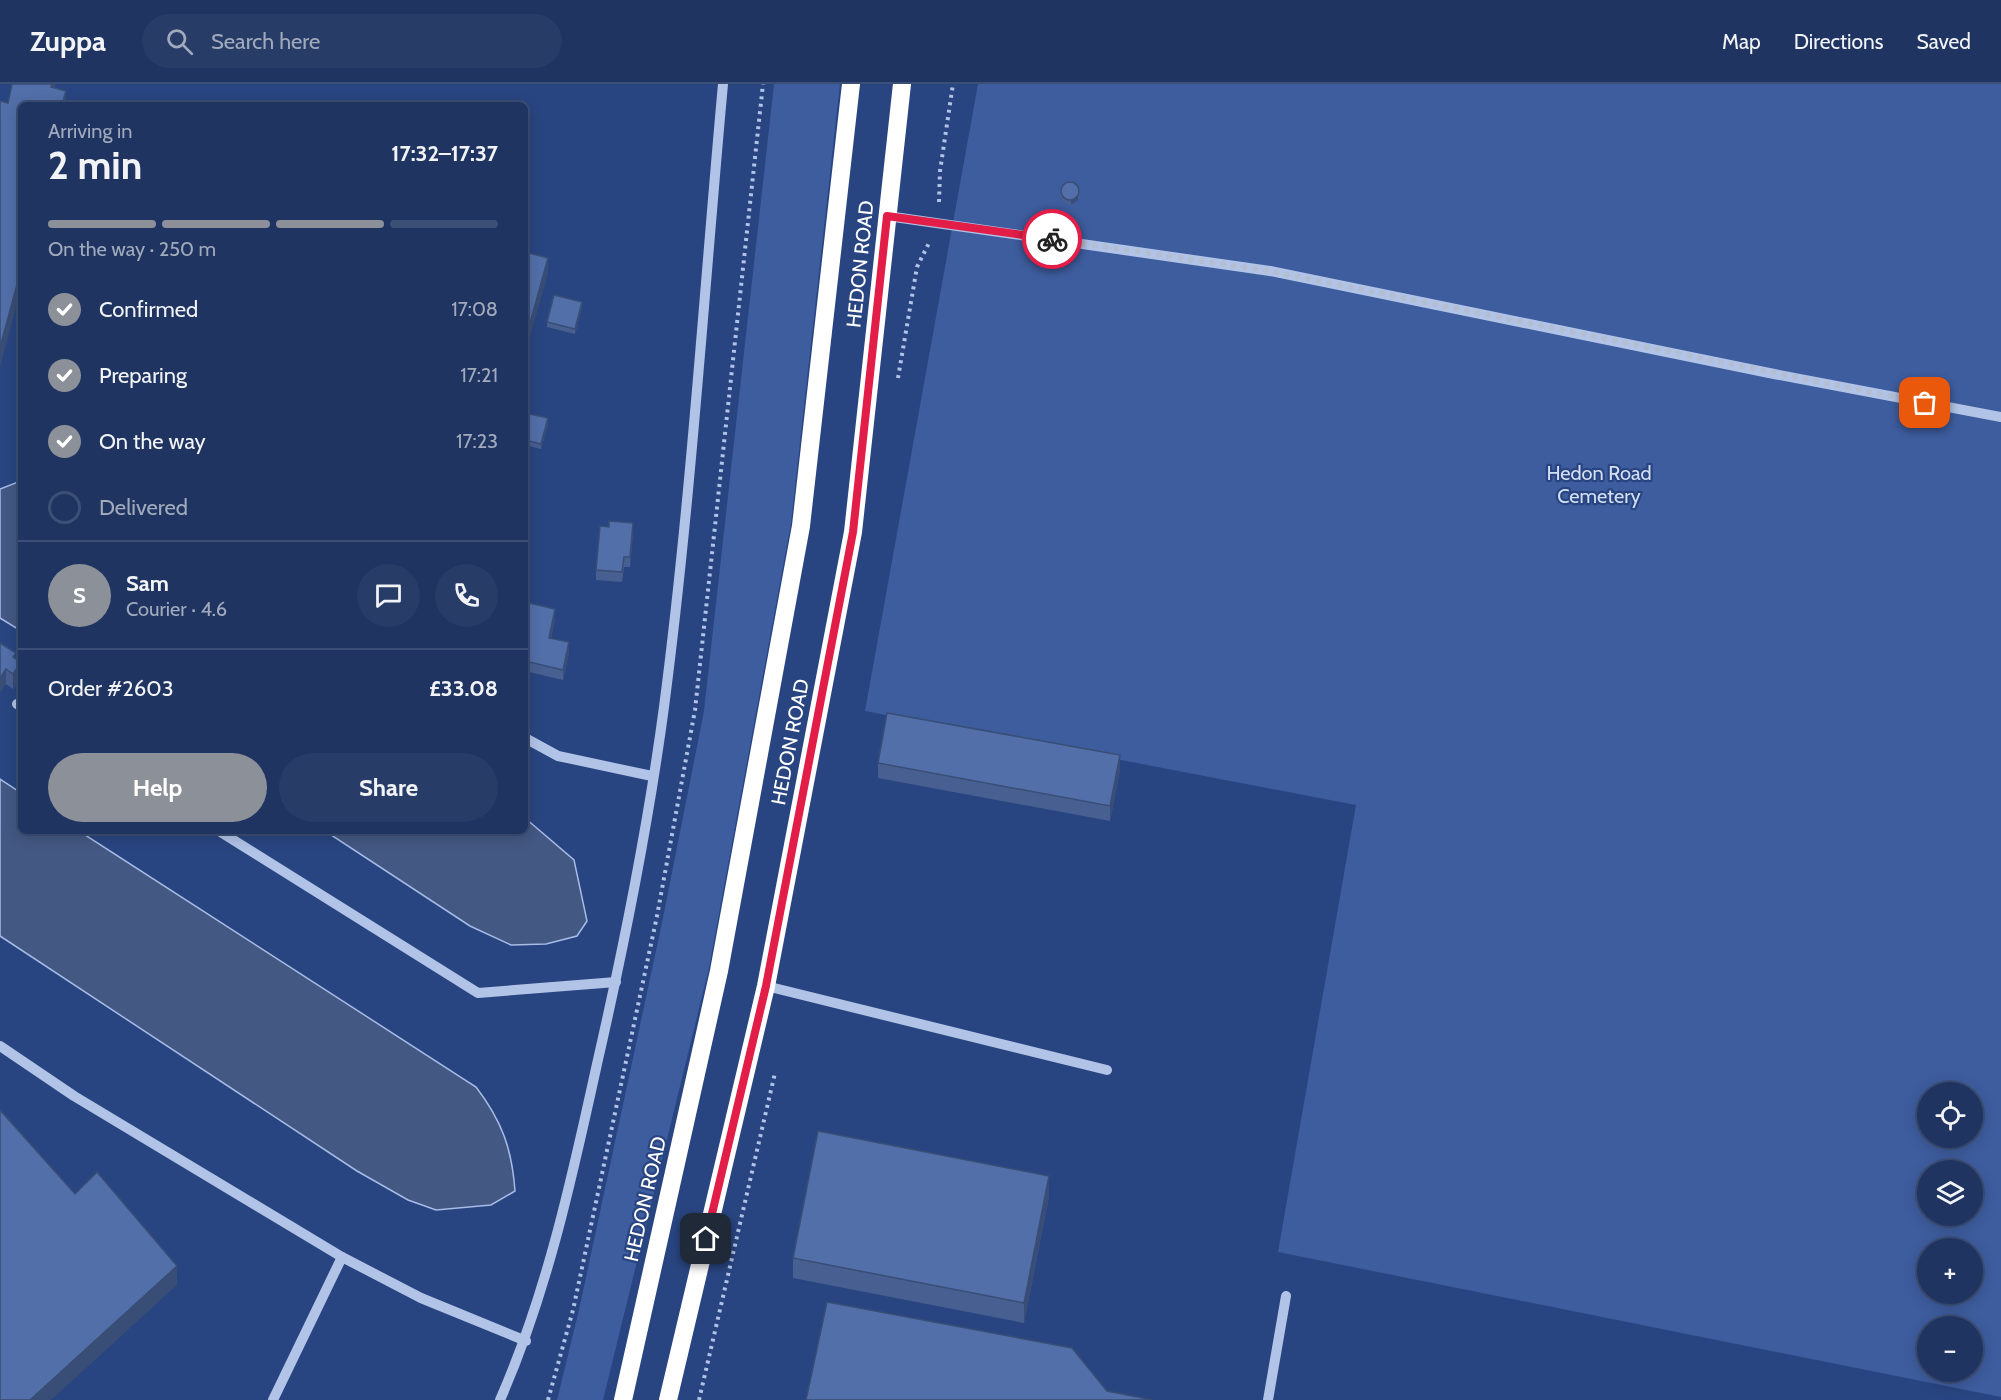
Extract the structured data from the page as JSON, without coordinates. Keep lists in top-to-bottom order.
{
  "streets": {
    "highway": ["HEDON ROAD"]
  },
  "parks": ["Hedon Road Cemetery"],
  "page": {
    "header": "Zuppa",
    "search": "Search here",
    "nav": ["Map", "Directions", "Saved"],
    "heading": ["2 min", "Arriving in", "17:32–17:37"],
    "panel": [
      "Sam",
      "Courier · 4.6",
      "Order #2603",
      "£33.08"
    ],
    "bar": "On the way · 250 m",
    "list": [
      ["Confirmed", "17:08"],
      ["Preparing", "17:21"],
      ["On the way", "17:23"],
      "Delivered"
    ],
    "round": "S",
    "buttons": ["Help", "Share"],
    "map_buttons": ["+", "−"]
  }
}
